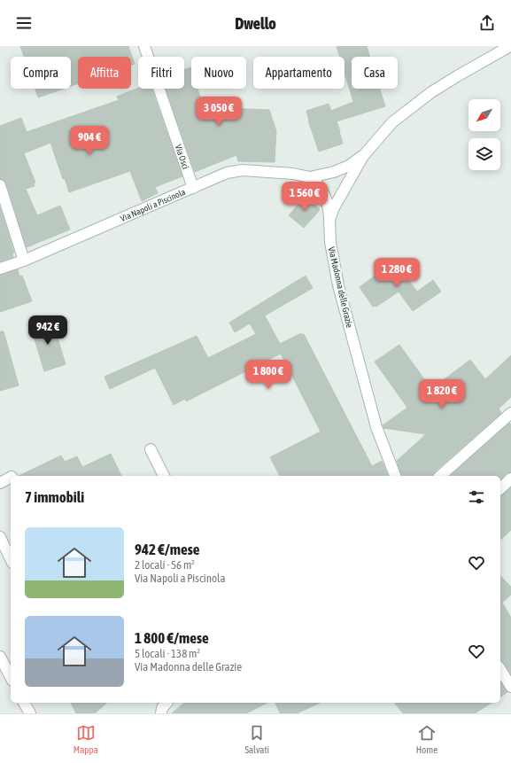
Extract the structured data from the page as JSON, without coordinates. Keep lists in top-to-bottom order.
{
  "streets": {
    "street": ["Via Osci", "Via Napoli a Piscinola", "Via Madonna delle Grazie"]
  },
  "crossings": [
    ["Via Osci", "Via Napoli a Piscinola"],
    ["Via Napoli a Piscinola", "Via Madonna delle Grazie"]
  ],
  "north": "bottom left",
  "page": {
    "header": "Dwello",
    "chip": [
      "Compra",
      "Affitta",
      "Filtri",
      "Nuovo",
      "Appartamento",
      "Casa"
    ],
    "price": [
      "3 050 €",
      "904 €",
      "1 560 €",
      "1 280 €",
      "942 €",
      "1 800 €",
      "1 820 €"
    ],
    "heading": "7 immobili",
    "list": [
      {
        "name": "942 €/mese",
        "note": "2 locali · 56 m² · Via Napoli a Piscinola"
      },
      {
        "name": "1 800 €/mese",
        "note": "5 locali · 138 m² · Via Madonna delle Grazie"
      }
    ],
    "tabs": ["Mappa", "Salvati", "Home"]
  }
}
